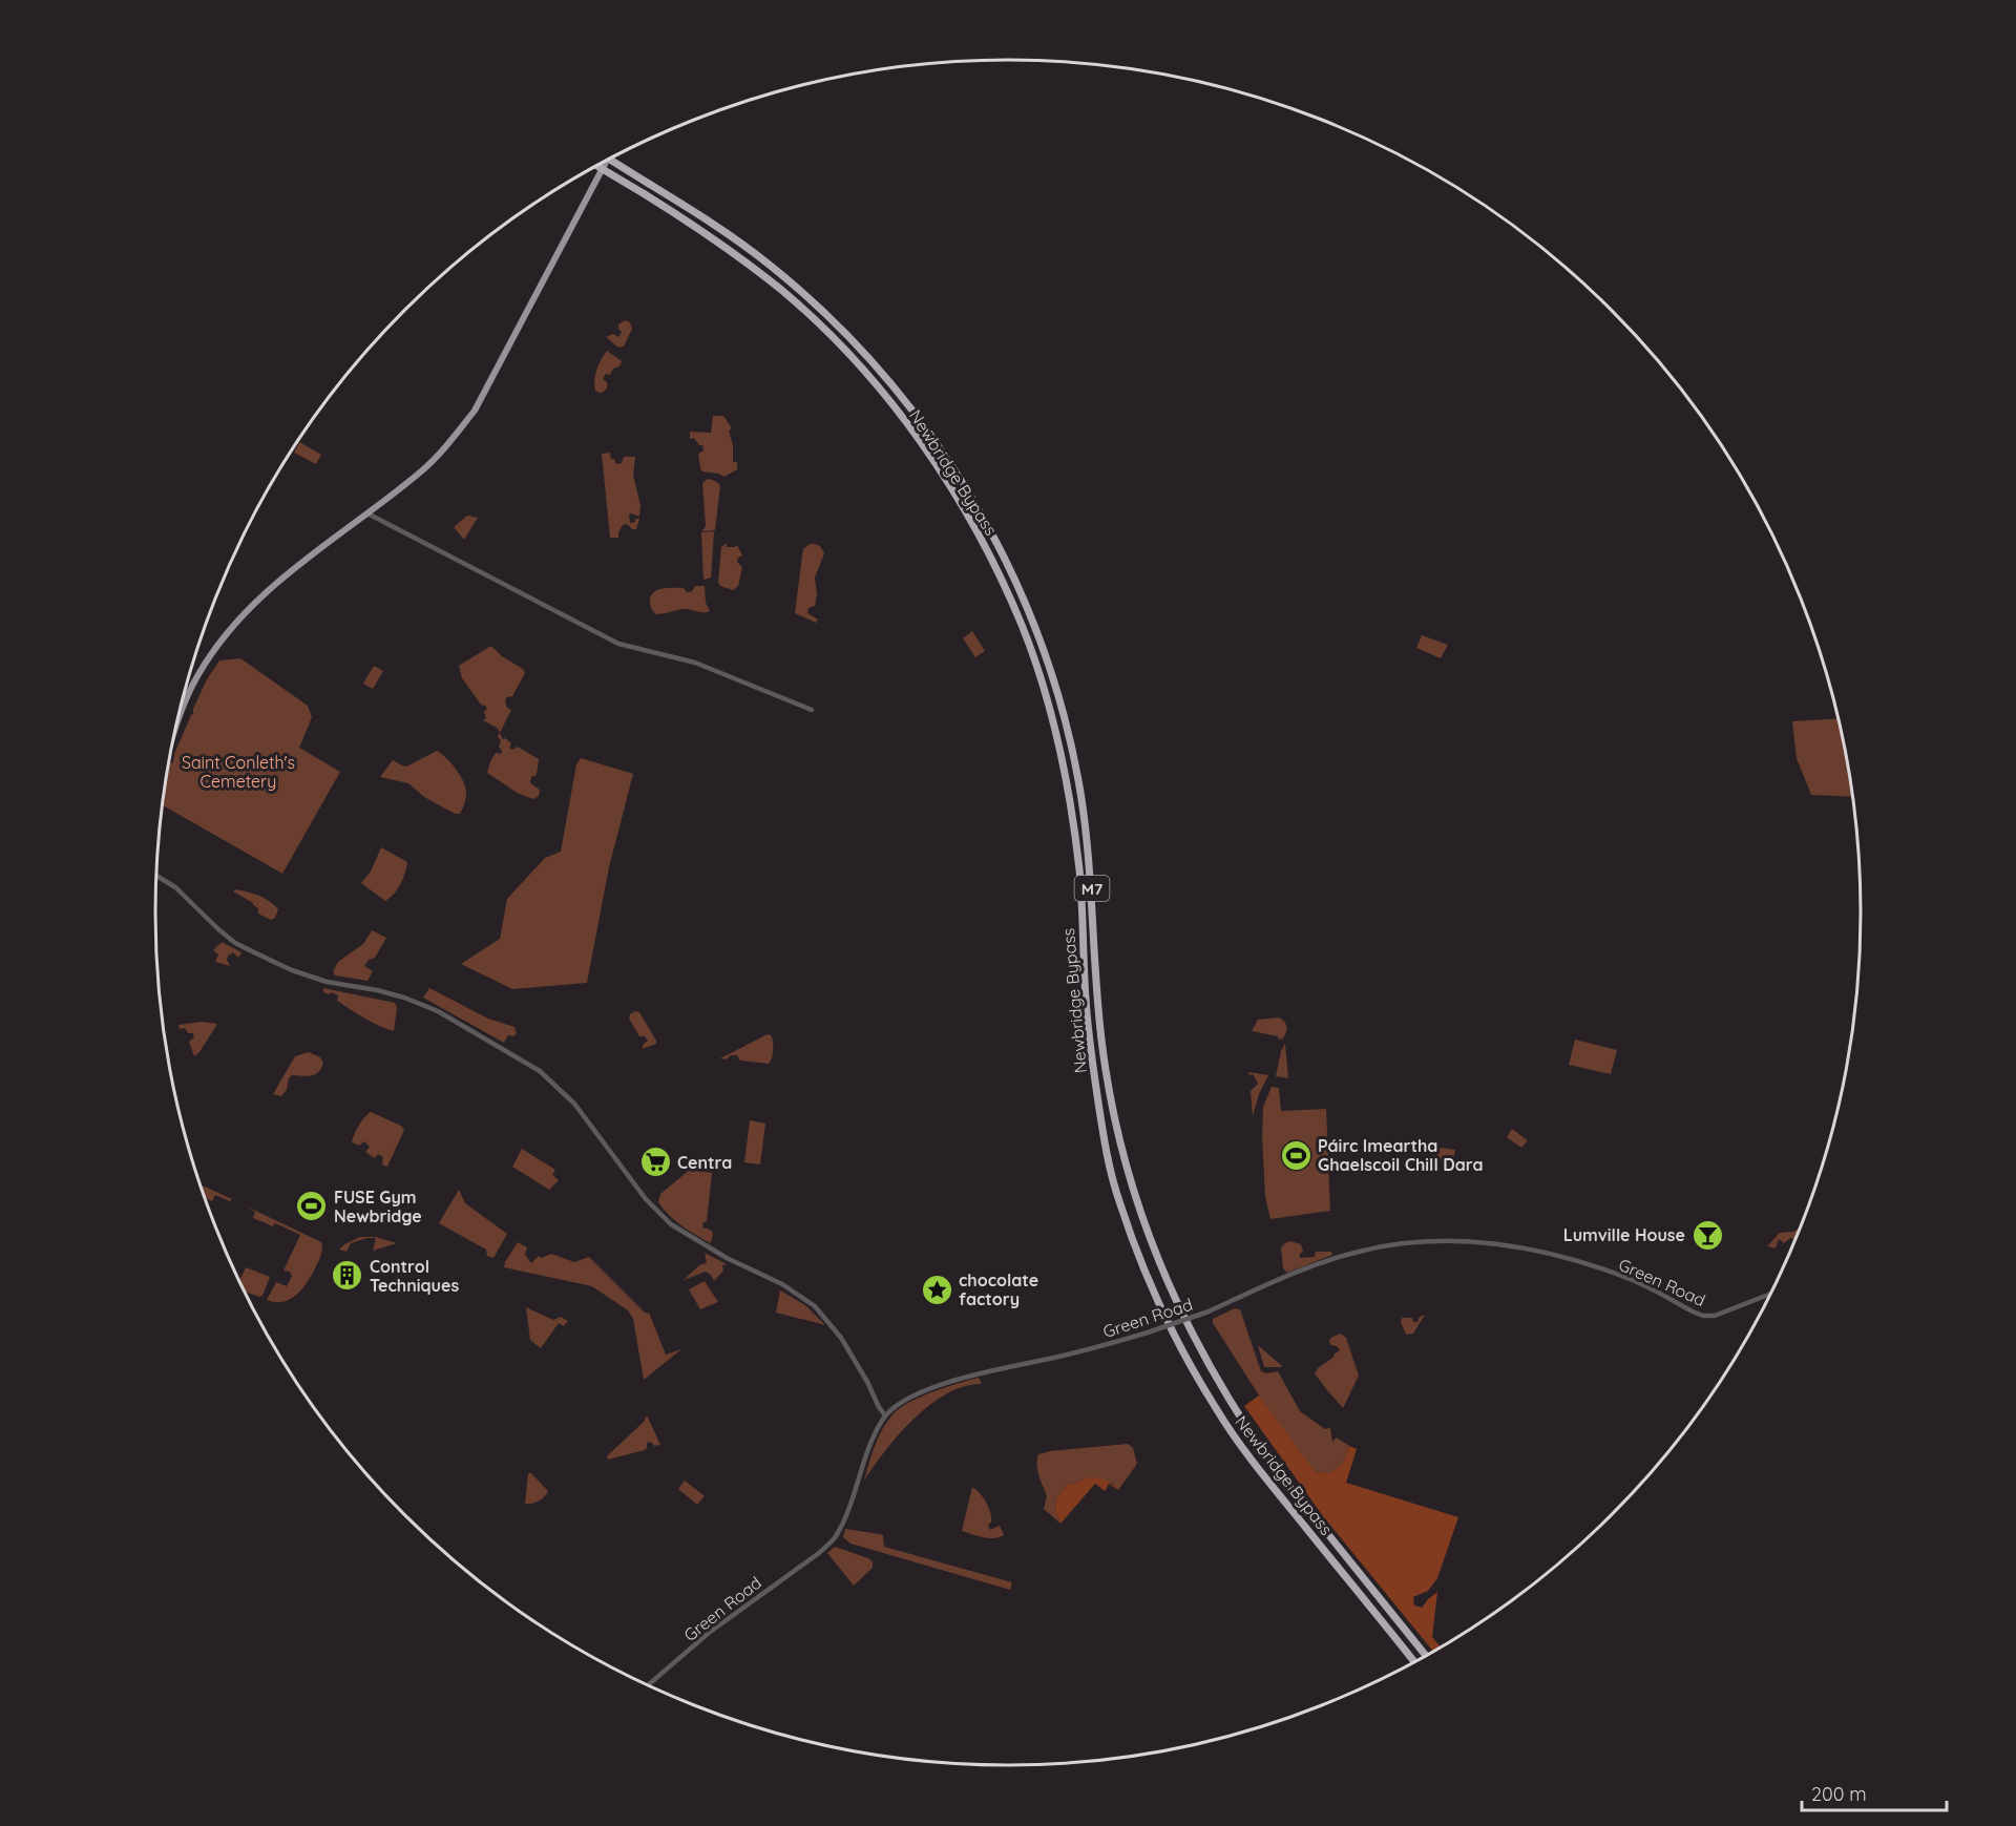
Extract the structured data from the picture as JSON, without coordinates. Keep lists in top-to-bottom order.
{
  "streets": {
    "highway": ["Newbridge Bypass", "M7"],
    "street": ["Green Road"]
  },
  "parks": ["Saint Conleth's Cemetery"],
  "places": {
    "sports": ["Páirc Imeartha Ghaelscoil Chill Dara", "FUSE Gym Newbridge"],
    "supermarket": ["Centra"],
    "bar": ["Lumville House"],
    "building": ["Control Techniques"],
    "place": ["chocolate factory"]
  },
  "scale_bar": "200 m"
}
